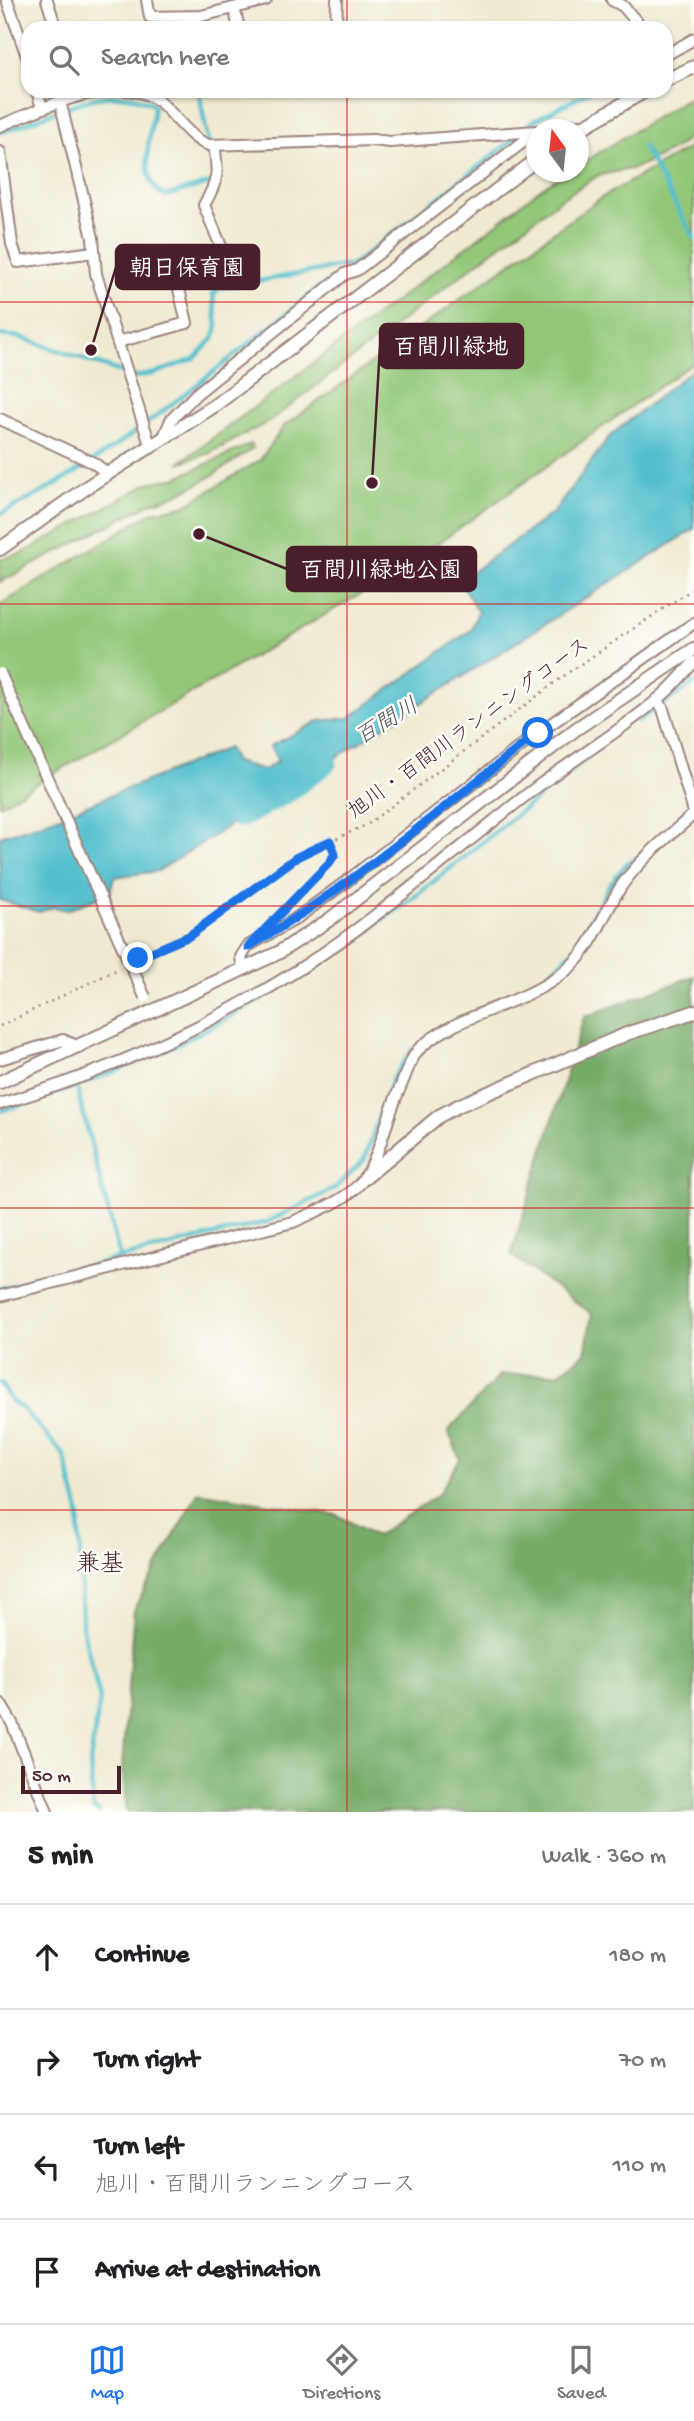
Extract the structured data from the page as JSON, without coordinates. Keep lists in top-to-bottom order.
{
  "streets": {
    "path": ["旭川・百間川ランニングコース"]
  },
  "districts": ["兼基"],
  "water": ["百間川"],
  "places": ["朝日保育園", "百間川緑地", "百間川緑地公園"],
  "scale_bar": "50 m",
  "north": "top",
  "page": {
    "search": "Search here",
    "scale": "50 m",
    "heading": ["5 min", "Walk · 360 m"],
    "list": [
      ["Continue", "180 m"],
      ["Turn right", "70 m"],
      ["Turn left", "旭川・百間川ランニングコース", "110 m"],
      "Arrive at destination"
    ],
    "nav": ["Map", "Directions", "Saved"]
  }
}
